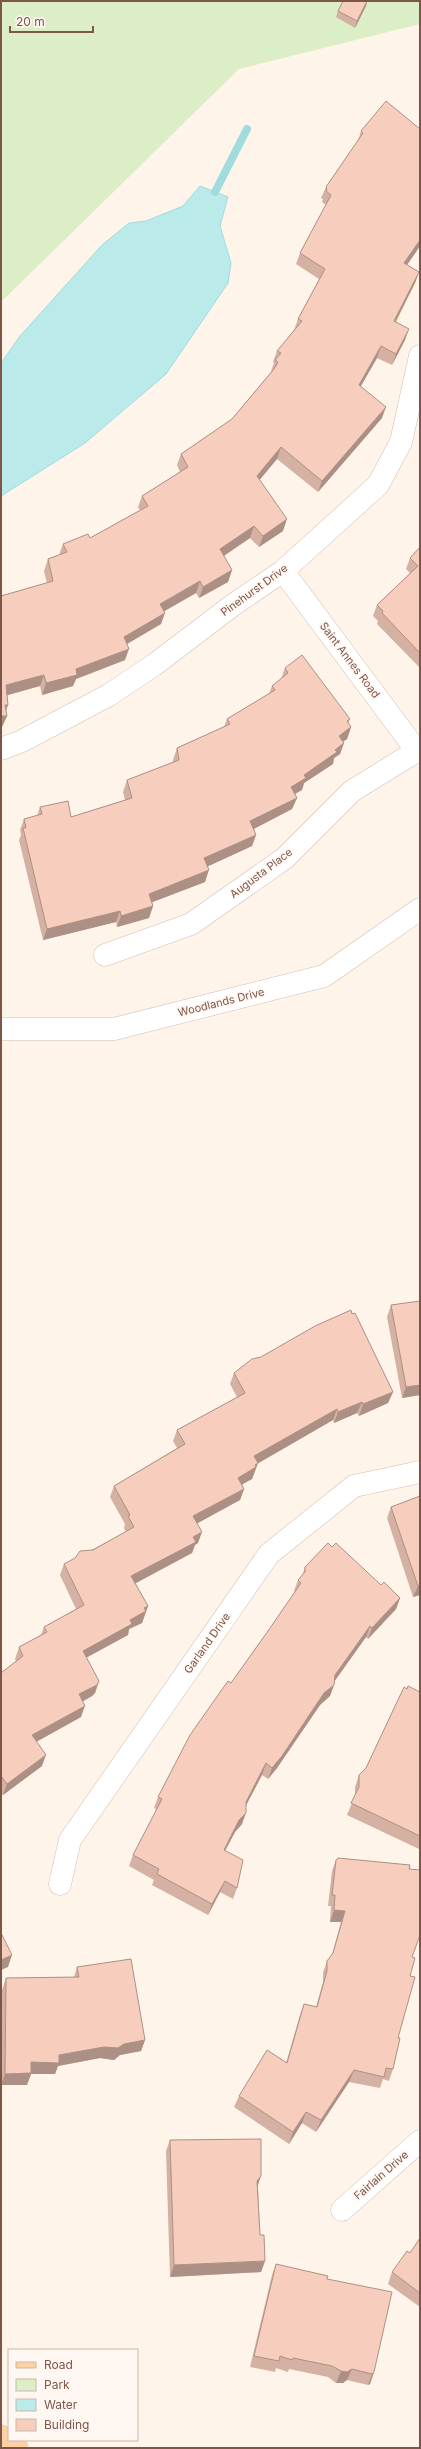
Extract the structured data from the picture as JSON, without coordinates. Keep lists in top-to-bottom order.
{
  "streets": {
    "street": [
      "Pinehurst Drive",
      "Saint Annes Road",
      "Augusta Place",
      "Woodlands Drive",
      "Garland Drive",
      "Fairlain Drive"
    ]
  },
  "crossings": [
    ["Pinehurst Drive", "Saint Annes Road"],
    ["Saint Annes Road", "Augusta Place"]
  ],
  "legend": [
    "Road",
    "Park",
    "Water",
    "Building"
  ],
  "scale_bar": "20 m"
}
